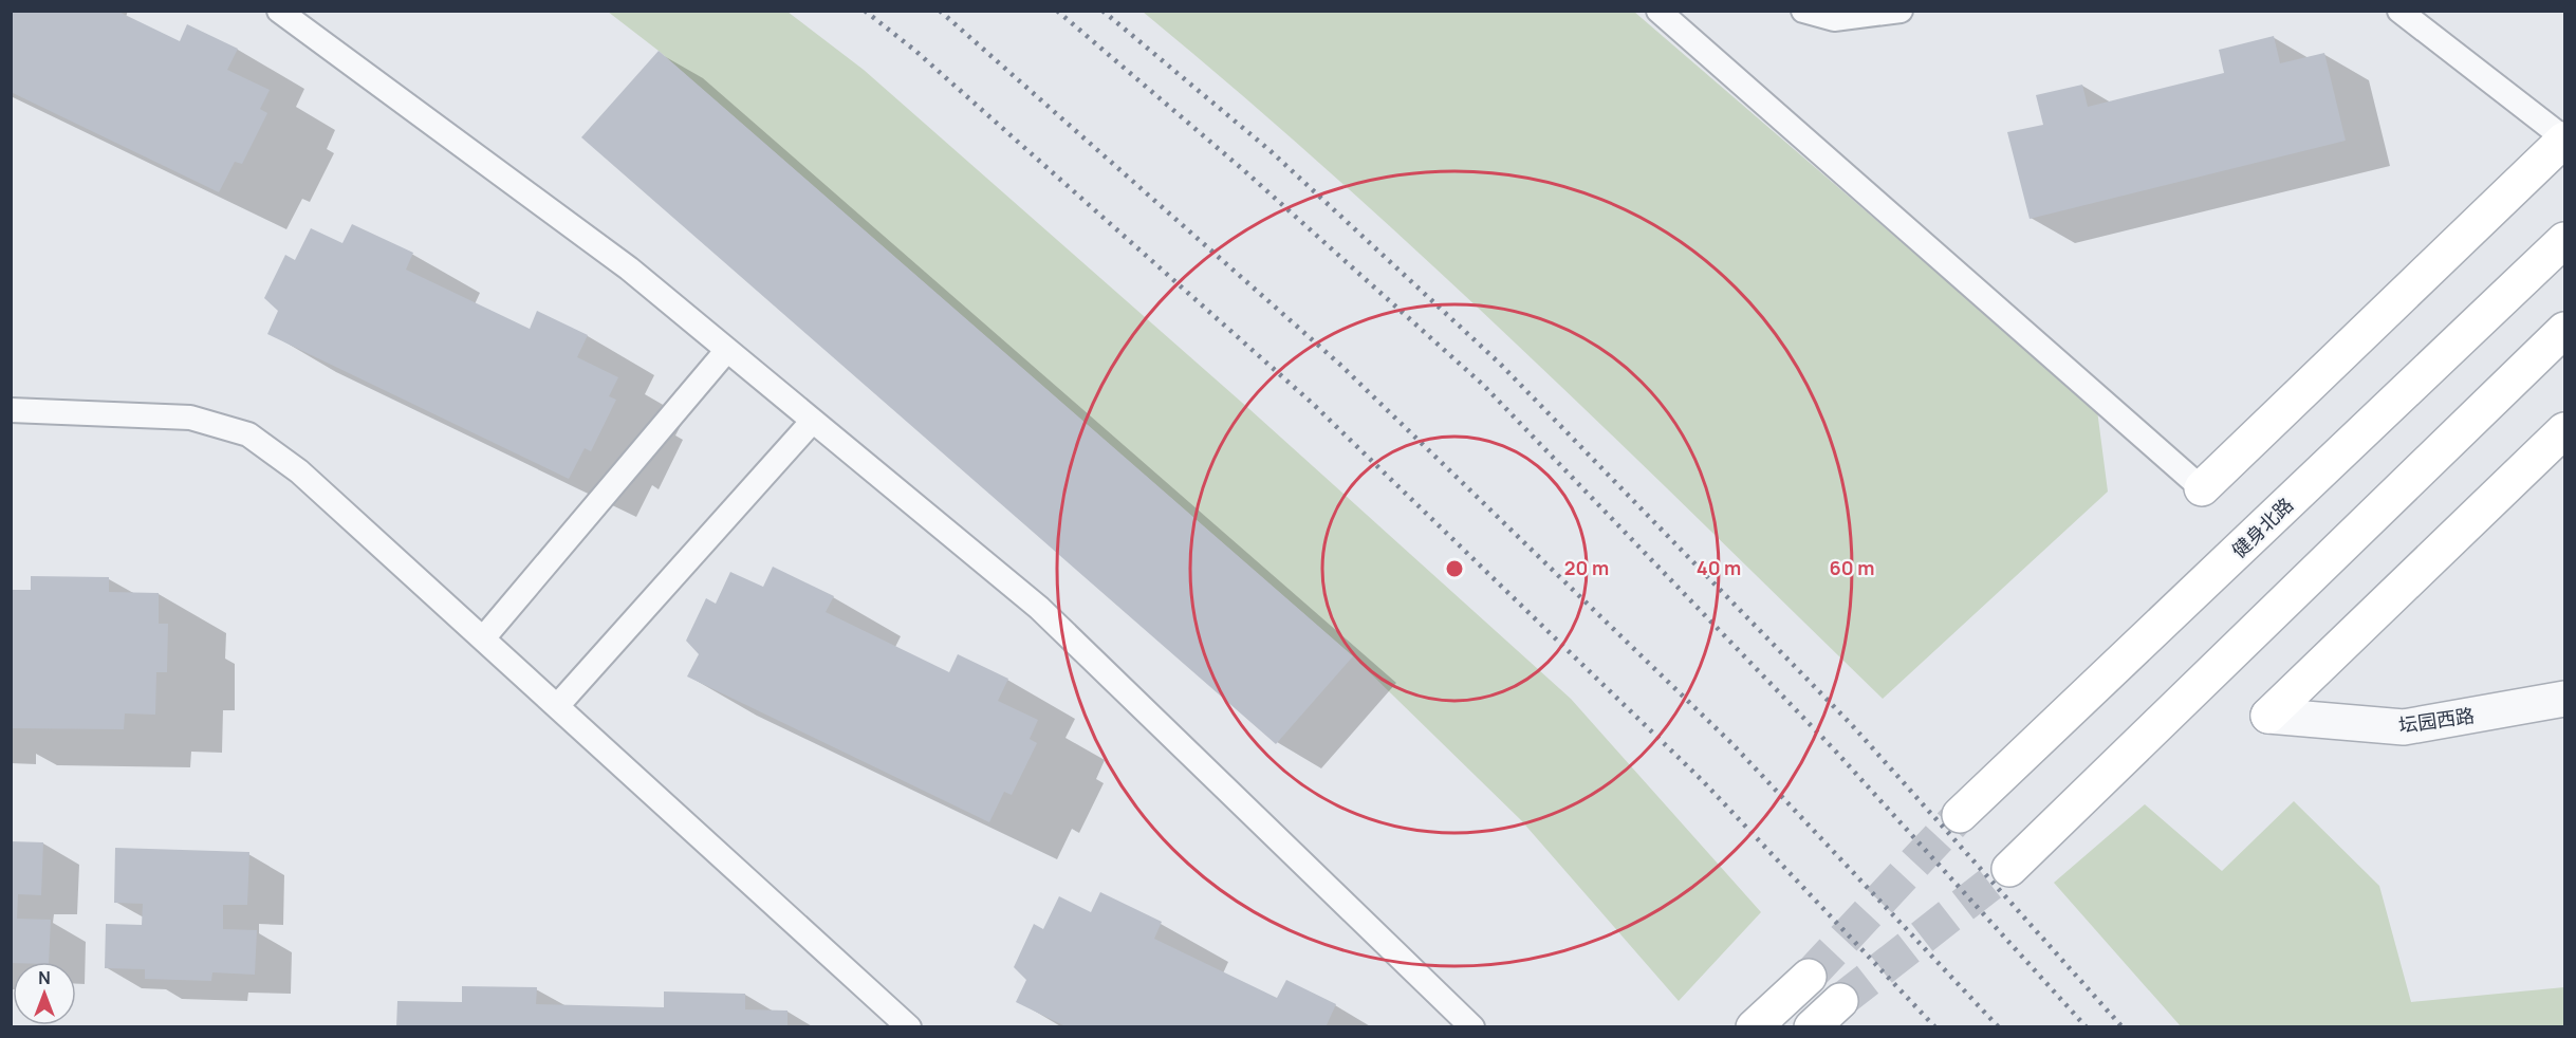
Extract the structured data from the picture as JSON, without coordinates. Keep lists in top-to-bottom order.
{
  "streets": {
    "main road": ["健身北路"],
    "street": ["坛园西路"]
  },
  "north": "top",
  "rings": ["20 m", "40 m", "60 m"]
}
